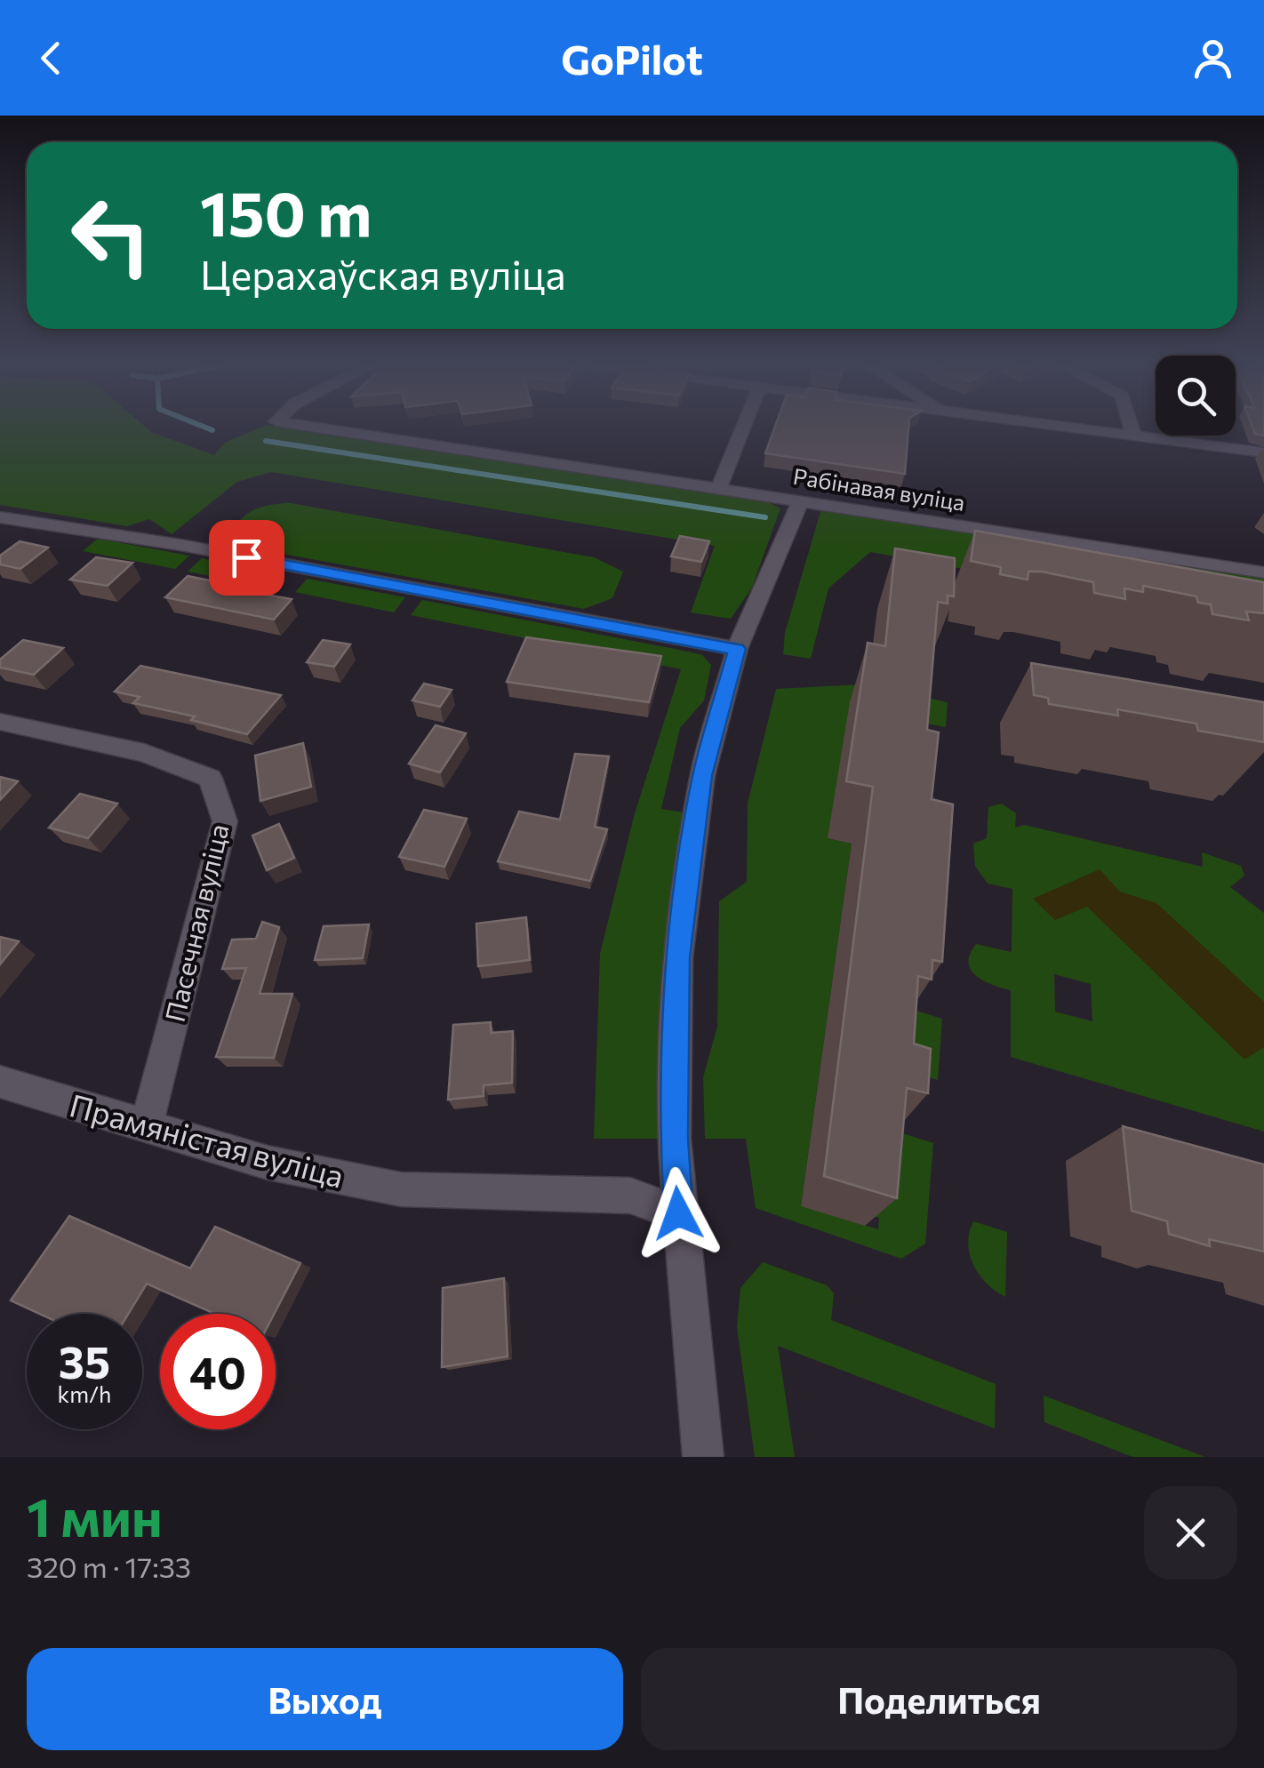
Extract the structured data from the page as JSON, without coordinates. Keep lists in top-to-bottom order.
{
  "streets": {
    "street": ["Рабінавая вуліца", "Пасечная вуліца", "Прамяністая вуліца"]
  },
  "crossings": [
    ["Пасечная вуліца", "Прамяністая вуліца"]
  ],
  "page": {
    "header": "GoPilot",
    "turn": ["150 m", "Церахаўская вуліца"],
    "speed": "35 km/h",
    "limit": "40",
    "heading": ["1 мин", "320 m · 17:33"],
    "buttons": ["Выход", "Поделиться"]
  }
}
